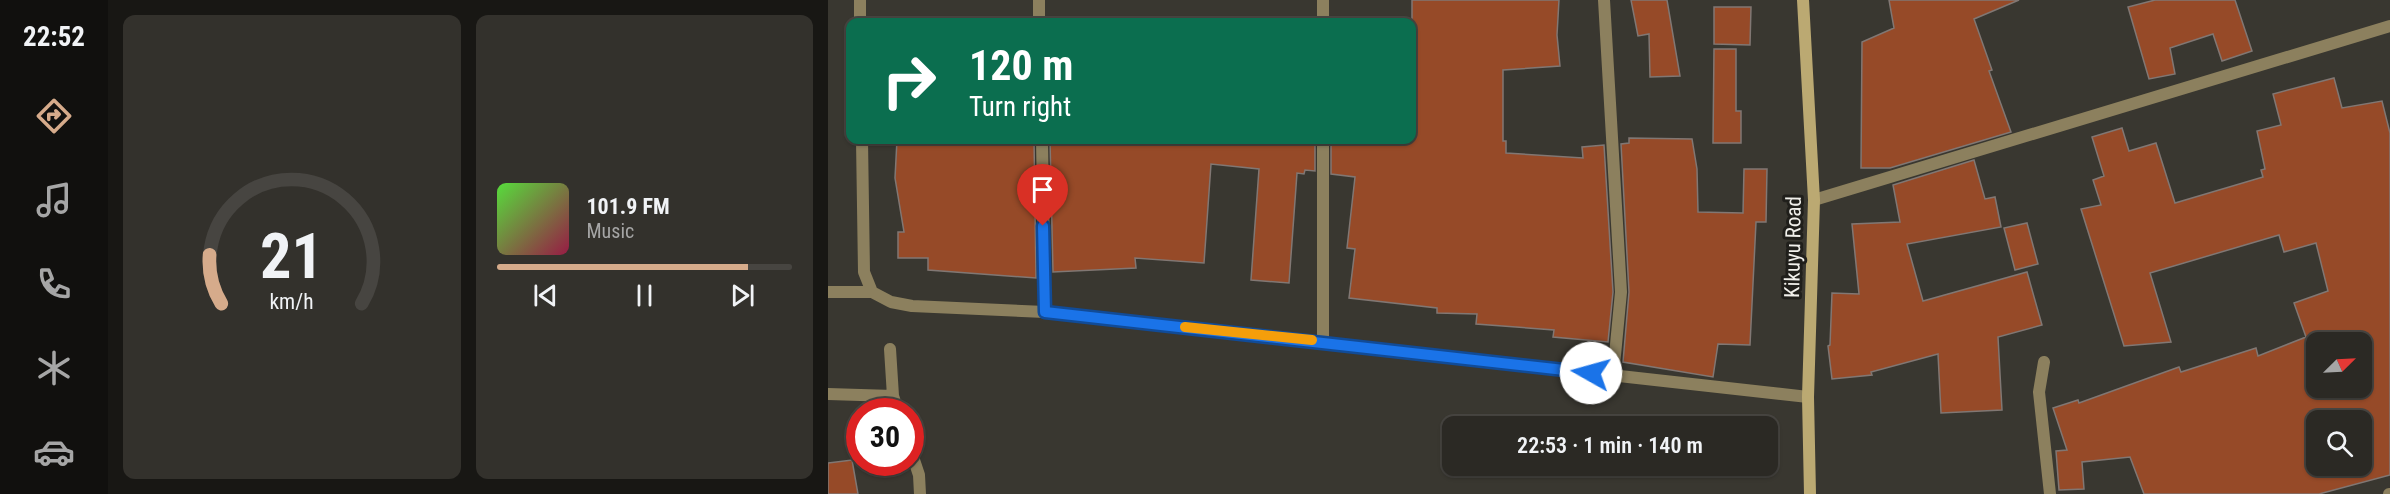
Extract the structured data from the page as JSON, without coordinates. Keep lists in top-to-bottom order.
{
  "streets": {
    "main road": ["Kikuyu Road"]
  },
  "north": "top right",
  "page": {
    "tabs": "22:52",
    "turn": ["120 m", "Turn right"],
    "song": ["101.9 FM", "Music"],
    "limit": "30",
    "trip": "22:53 · 1 min · 140 m",
    "gauge": ["21", "km/h"]
  }
}
